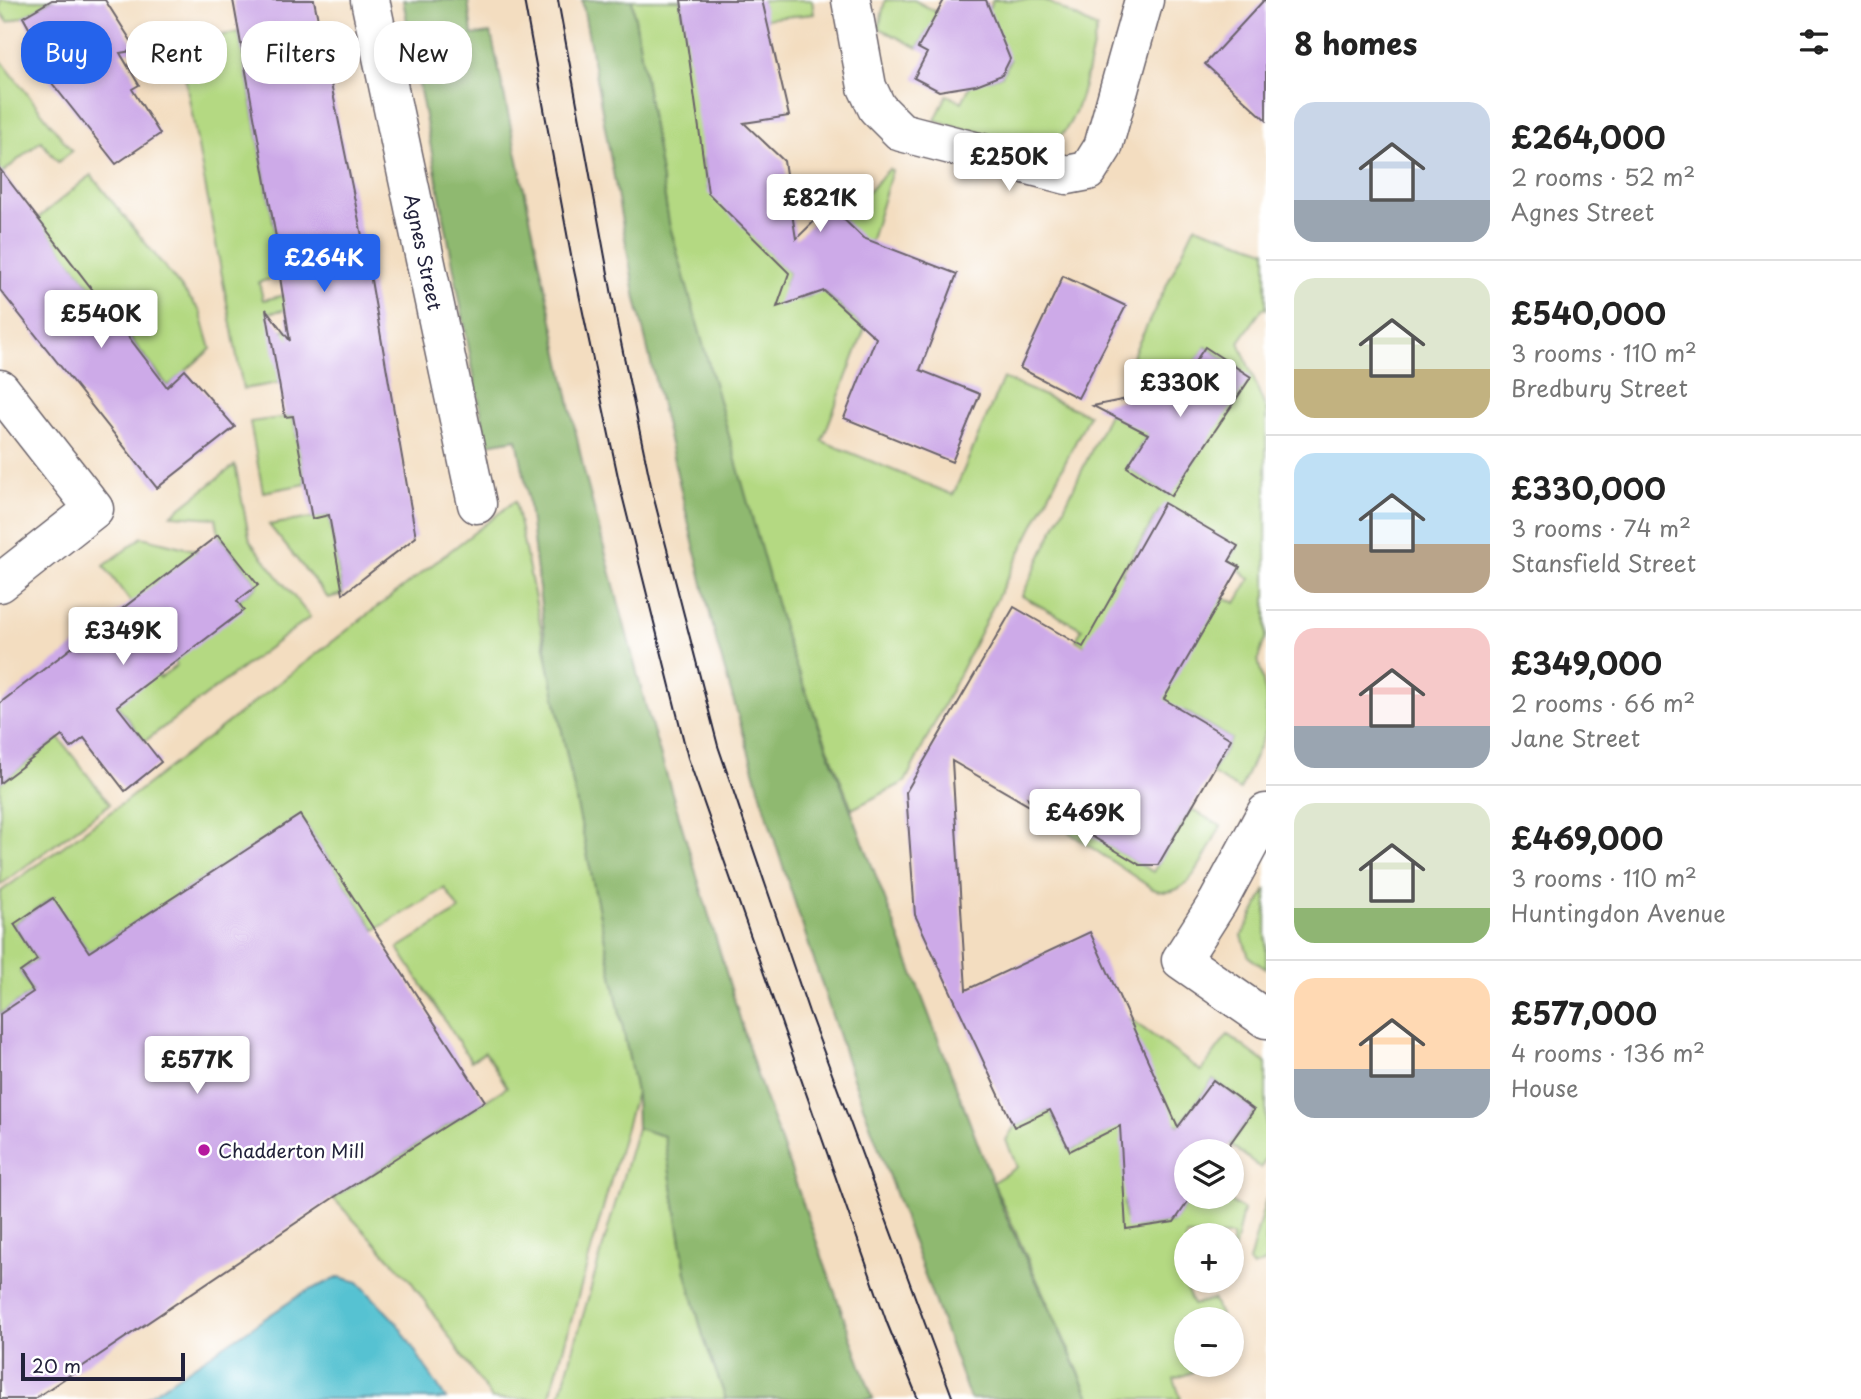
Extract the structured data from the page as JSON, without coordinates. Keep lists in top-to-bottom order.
{
  "streets": {
    "street": ["Agnes Street"]
  },
  "places": ["Chadderton Mill"],
  "scale_bar": "20 m",
  "page": {
    "heading": "8 homes",
    "chip": [
      "Buy",
      "Rent",
      "Filters",
      "New"
    ],
    "list": [
      {
        "name": "£264,000",
        "note": "2 rooms · 52 m² · Agnes Street"
      },
      {
        "name": "£540,000",
        "note": "3 rooms · 110 m² · Bredbury Street"
      },
      {
        "name": "£330,000",
        "note": "3 rooms · 74 m² · Stansfield Street"
      },
      {
        "name": "£349,000",
        "note": "2 rooms · 66 m² · Jane Street"
      },
      {
        "name": "£469,000",
        "note": "3 rooms · 110 m² · Huntingdon Avenue"
      },
      {
        "name": "£577,000",
        "note": "4 rooms · 136 m² · House"
      }
    ],
    "price": [
      "£250K",
      "£821K",
      "£264K",
      "£540K",
      "£330K",
      "£349K",
      "£469K",
      "£577K"
    ],
    "map_buttons": ["+", "−"],
    "scale": "20 m"
  }
}
